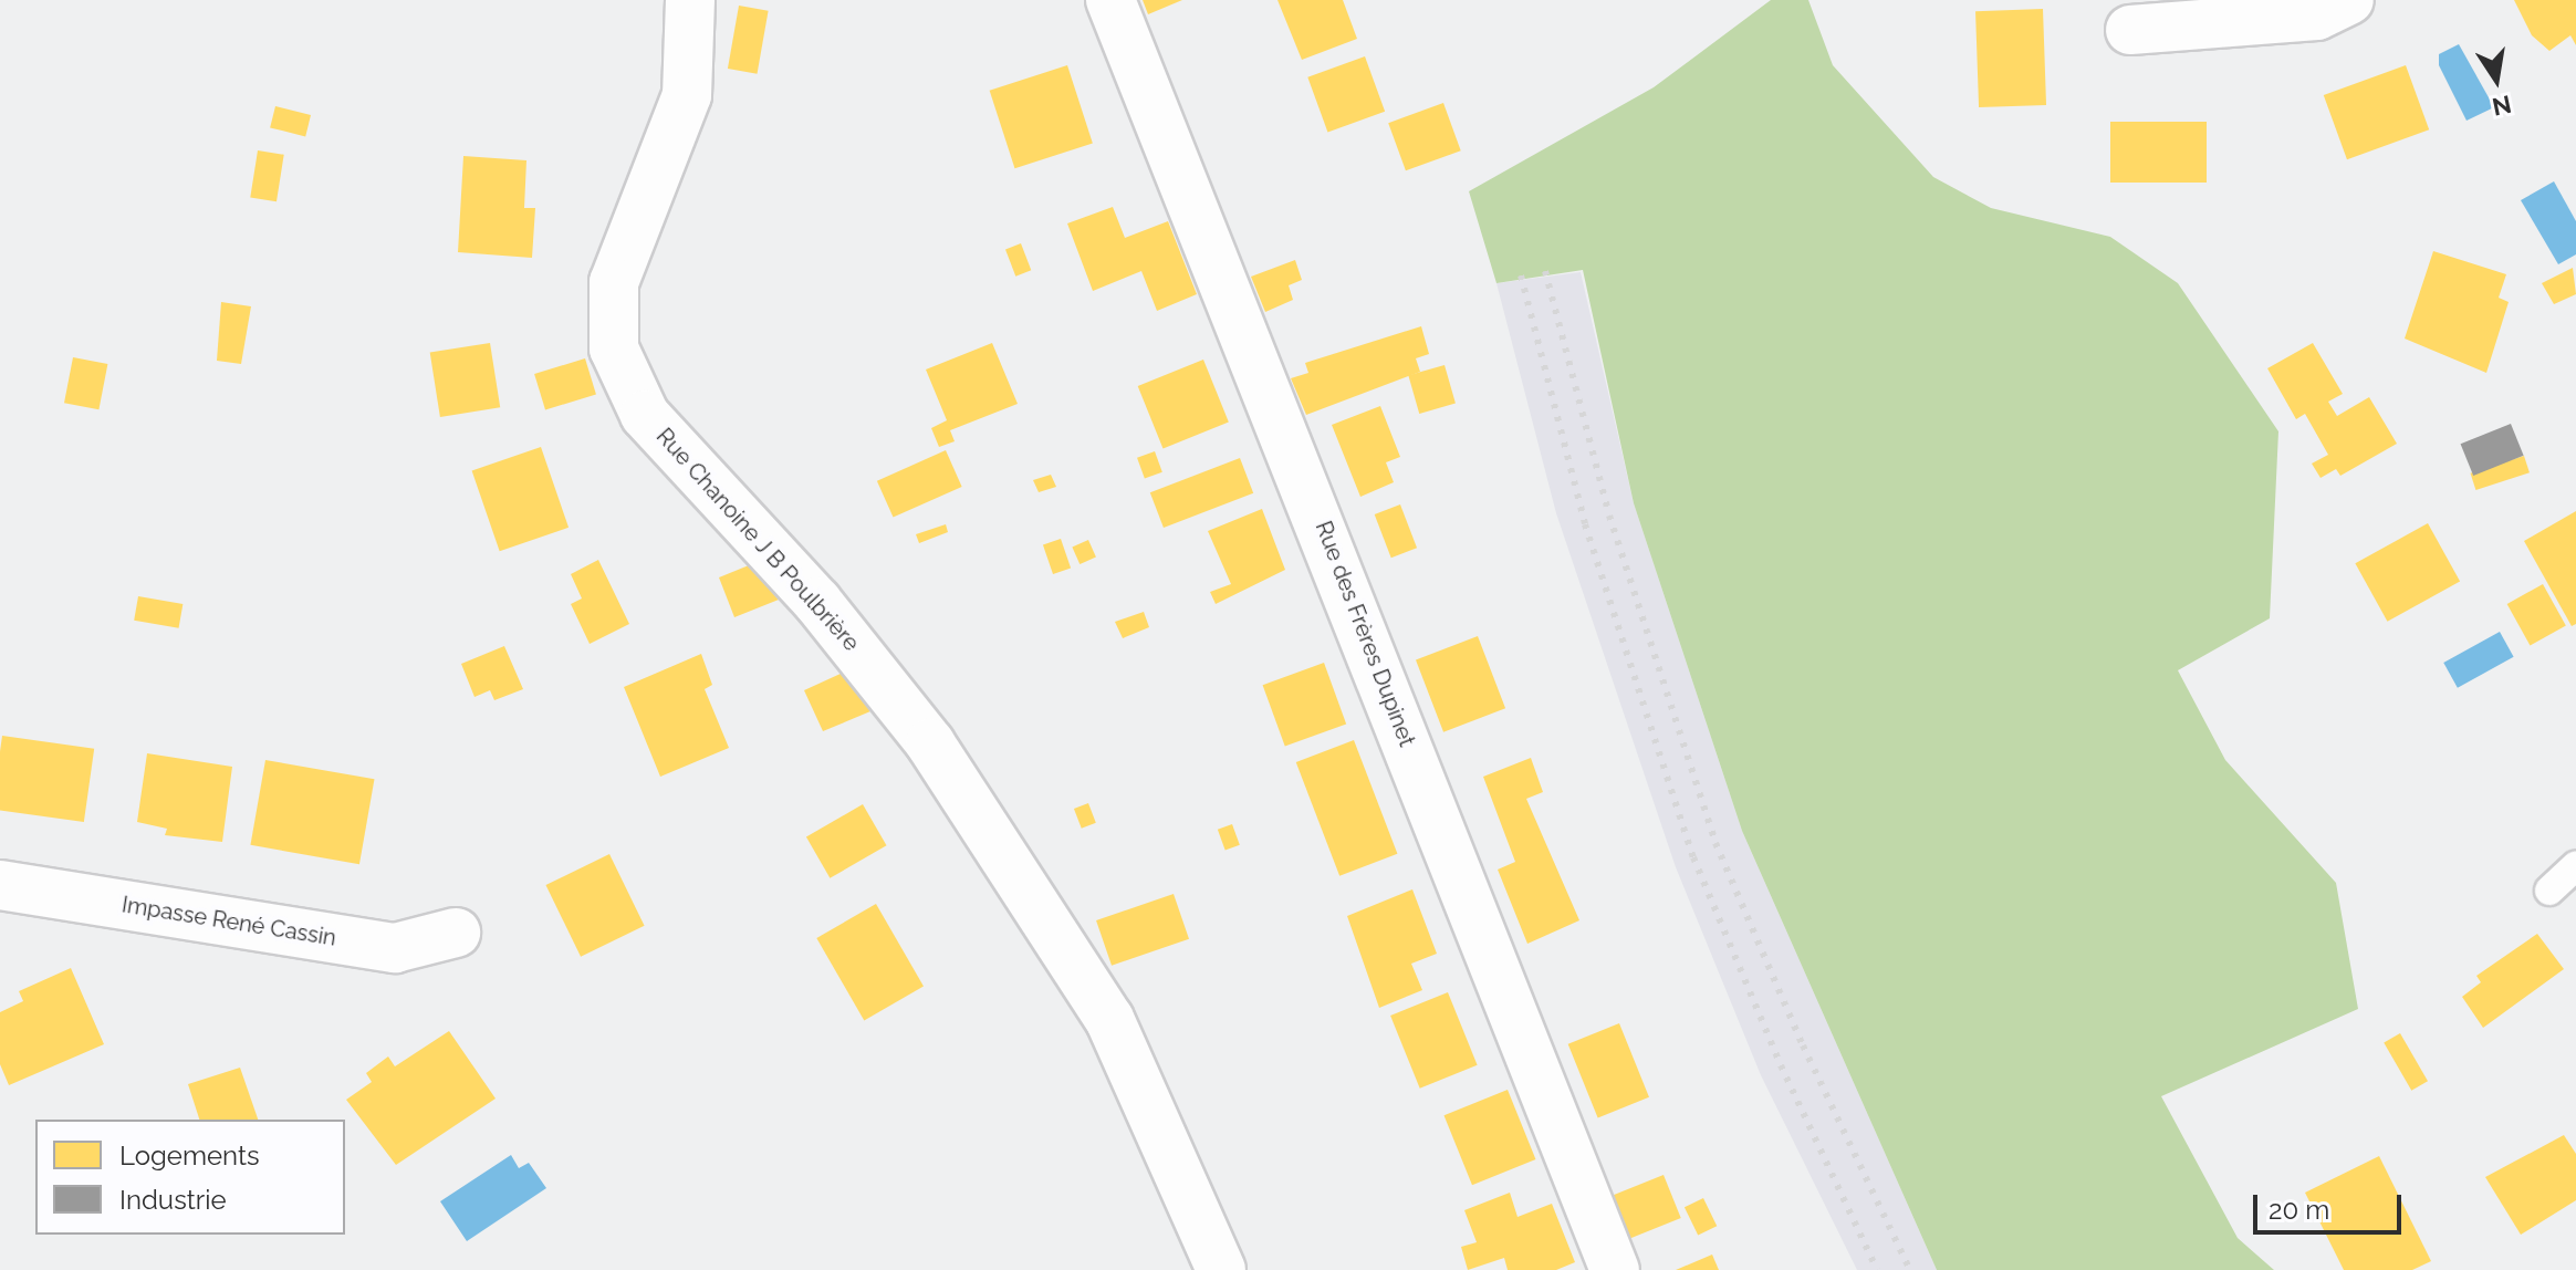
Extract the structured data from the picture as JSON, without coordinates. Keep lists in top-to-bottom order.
{
  "streets": {
    "street": ["Rue Chanoine J B Poulbrière", "Rue des Frères Dupinet", "Impasse René Cassin"]
  },
  "legend": ["Logements", "Industrie"],
  "scale_bar": "20 m",
  "north": "bottom"
}
